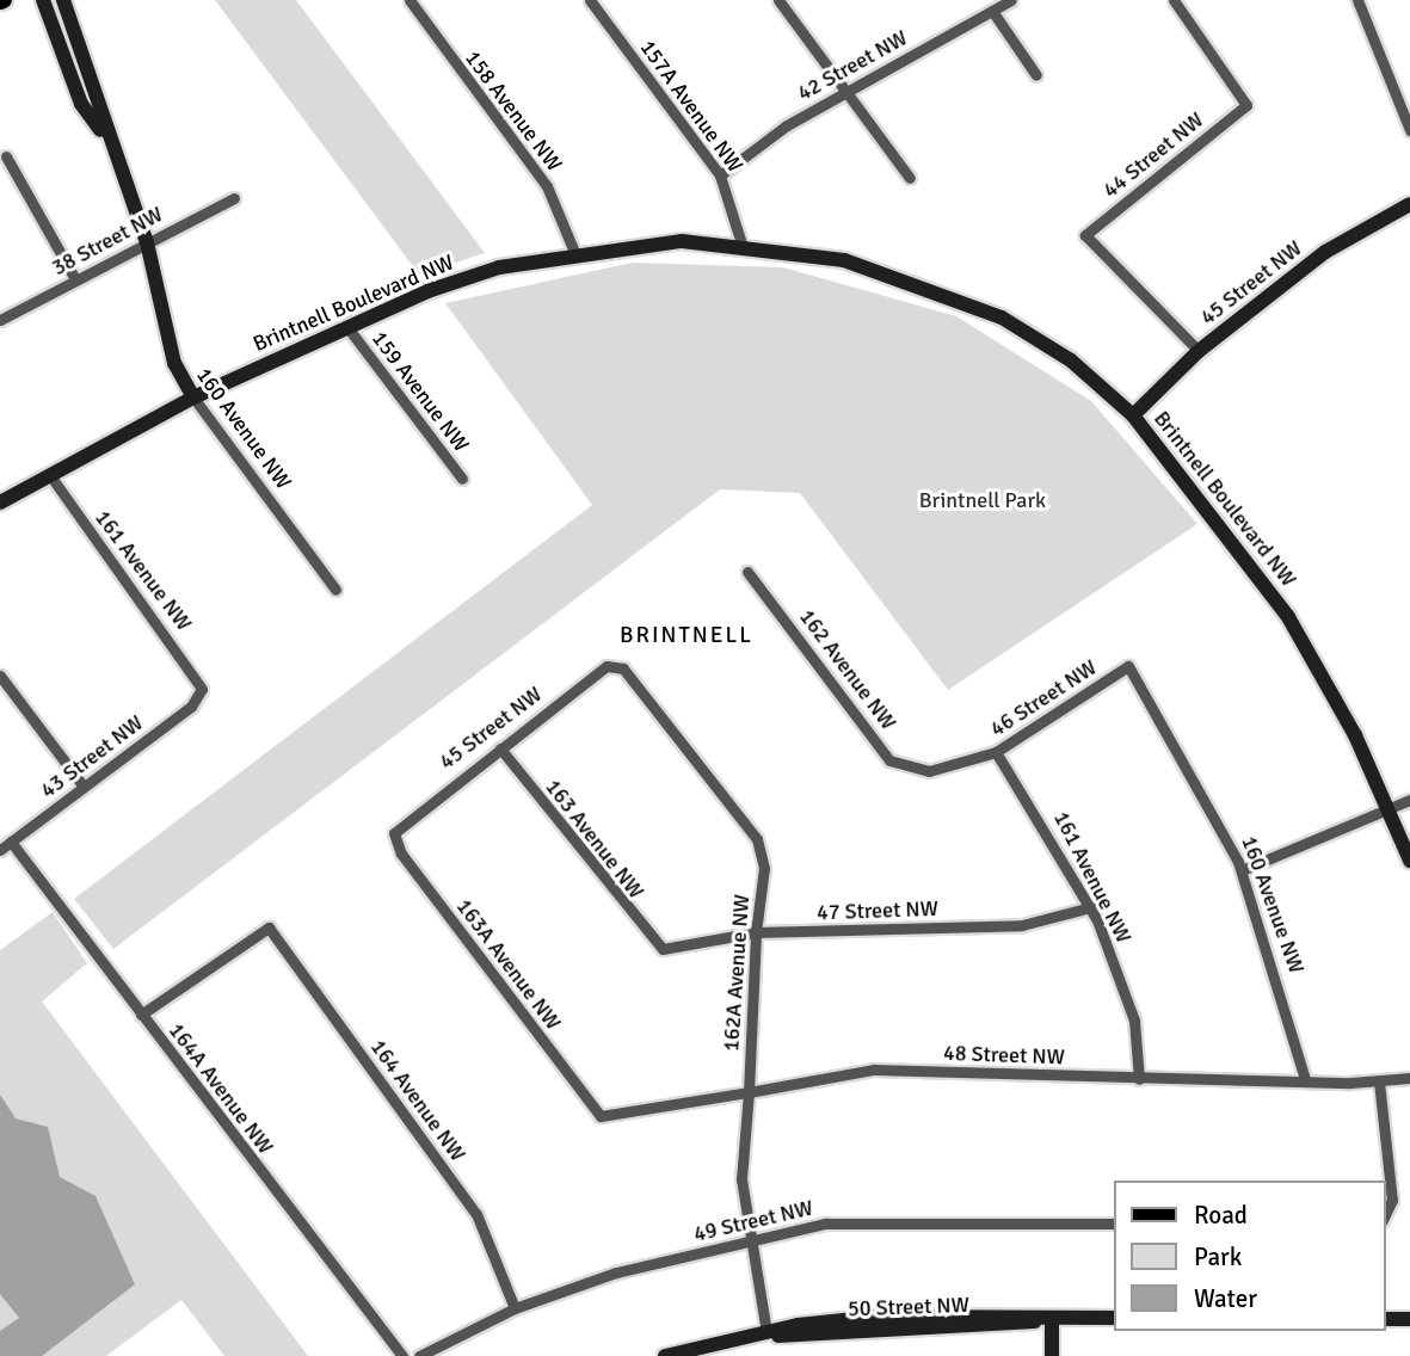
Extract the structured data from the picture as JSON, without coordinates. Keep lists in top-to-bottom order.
{
  "streets": {
    "street": [
      "42 Street NW",
      "157A Avenue NW",
      "158 Avenue NW",
      "44 Street NW",
      "38 Street NW",
      "45 Street NW",
      "Brintnell Boulevard NW",
      "159 Avenue NW",
      "160 Avenue NW",
      "161 Avenue NW",
      "162 Avenue NW",
      "46 Street NW",
      "43 Street NW",
      "163 Avenue NW",
      "47 Street NW",
      "163A Avenue NW",
      "162A Avenue NW",
      "48 Street NW",
      "164A Avenue NW",
      "164 Avenue NW",
      "49 Street NW",
      "50 Street NW"
    ]
  },
  "crossings": [
    ["42 Street NW", "157A Avenue NW"],
    ["157A Avenue NW", "Brintnell Boulevard NW"],
    ["158 Avenue NW", "Brintnell Boulevard NW"],
    ["44 Street NW", "45 Street NW"],
    ["38 Street NW", "160 Avenue NW"],
    ["45 Street NW", "Brintnell Boulevard NW"],
    ["45 Street NW", "163 Avenue NW"],
    ["45 Street NW", "163A Avenue NW"],
    ["45 Street NW", "162A Avenue NW"],
    ["Brintnell Boulevard NW", "159 Avenue NW"],
    ["Brintnell Boulevard NW", "160 Avenue NW"],
    ["Brintnell Boulevard NW", "161 Avenue NW"],
    ["160 Avenue NW", "46 Street NW"],
    ["160 Avenue NW", "48 Street NW"],
    ["161 Avenue NW", "46 Street NW"],
    ["161 Avenue NW", "43 Street NW"],
    ["161 Avenue NW", "47 Street NW"],
    ["161 Avenue NW", "48 Street NW"],
    ["162 Avenue NW", "46 Street NW"],
    ["43 Street NW", "164A Avenue NW"],
    ["163 Avenue NW", "47 Street NW"],
    ["47 Street NW", "162A Avenue NW"],
    ["163A Avenue NW", "48 Street NW"],
    ["162A Avenue NW", "48 Street NW"],
    ["162A Avenue NW", "49 Street NW"],
    ["162A Avenue NW", "50 Street NW"],
    ["164A Avenue NW", "164 Avenue NW"],
    ["164 Avenue NW", "49 Street NW"]
  ],
  "districts": ["BRINTNELL"],
  "parks": ["Brintnell Park"],
  "legend": ["Road", "Park", "Water"]
}
